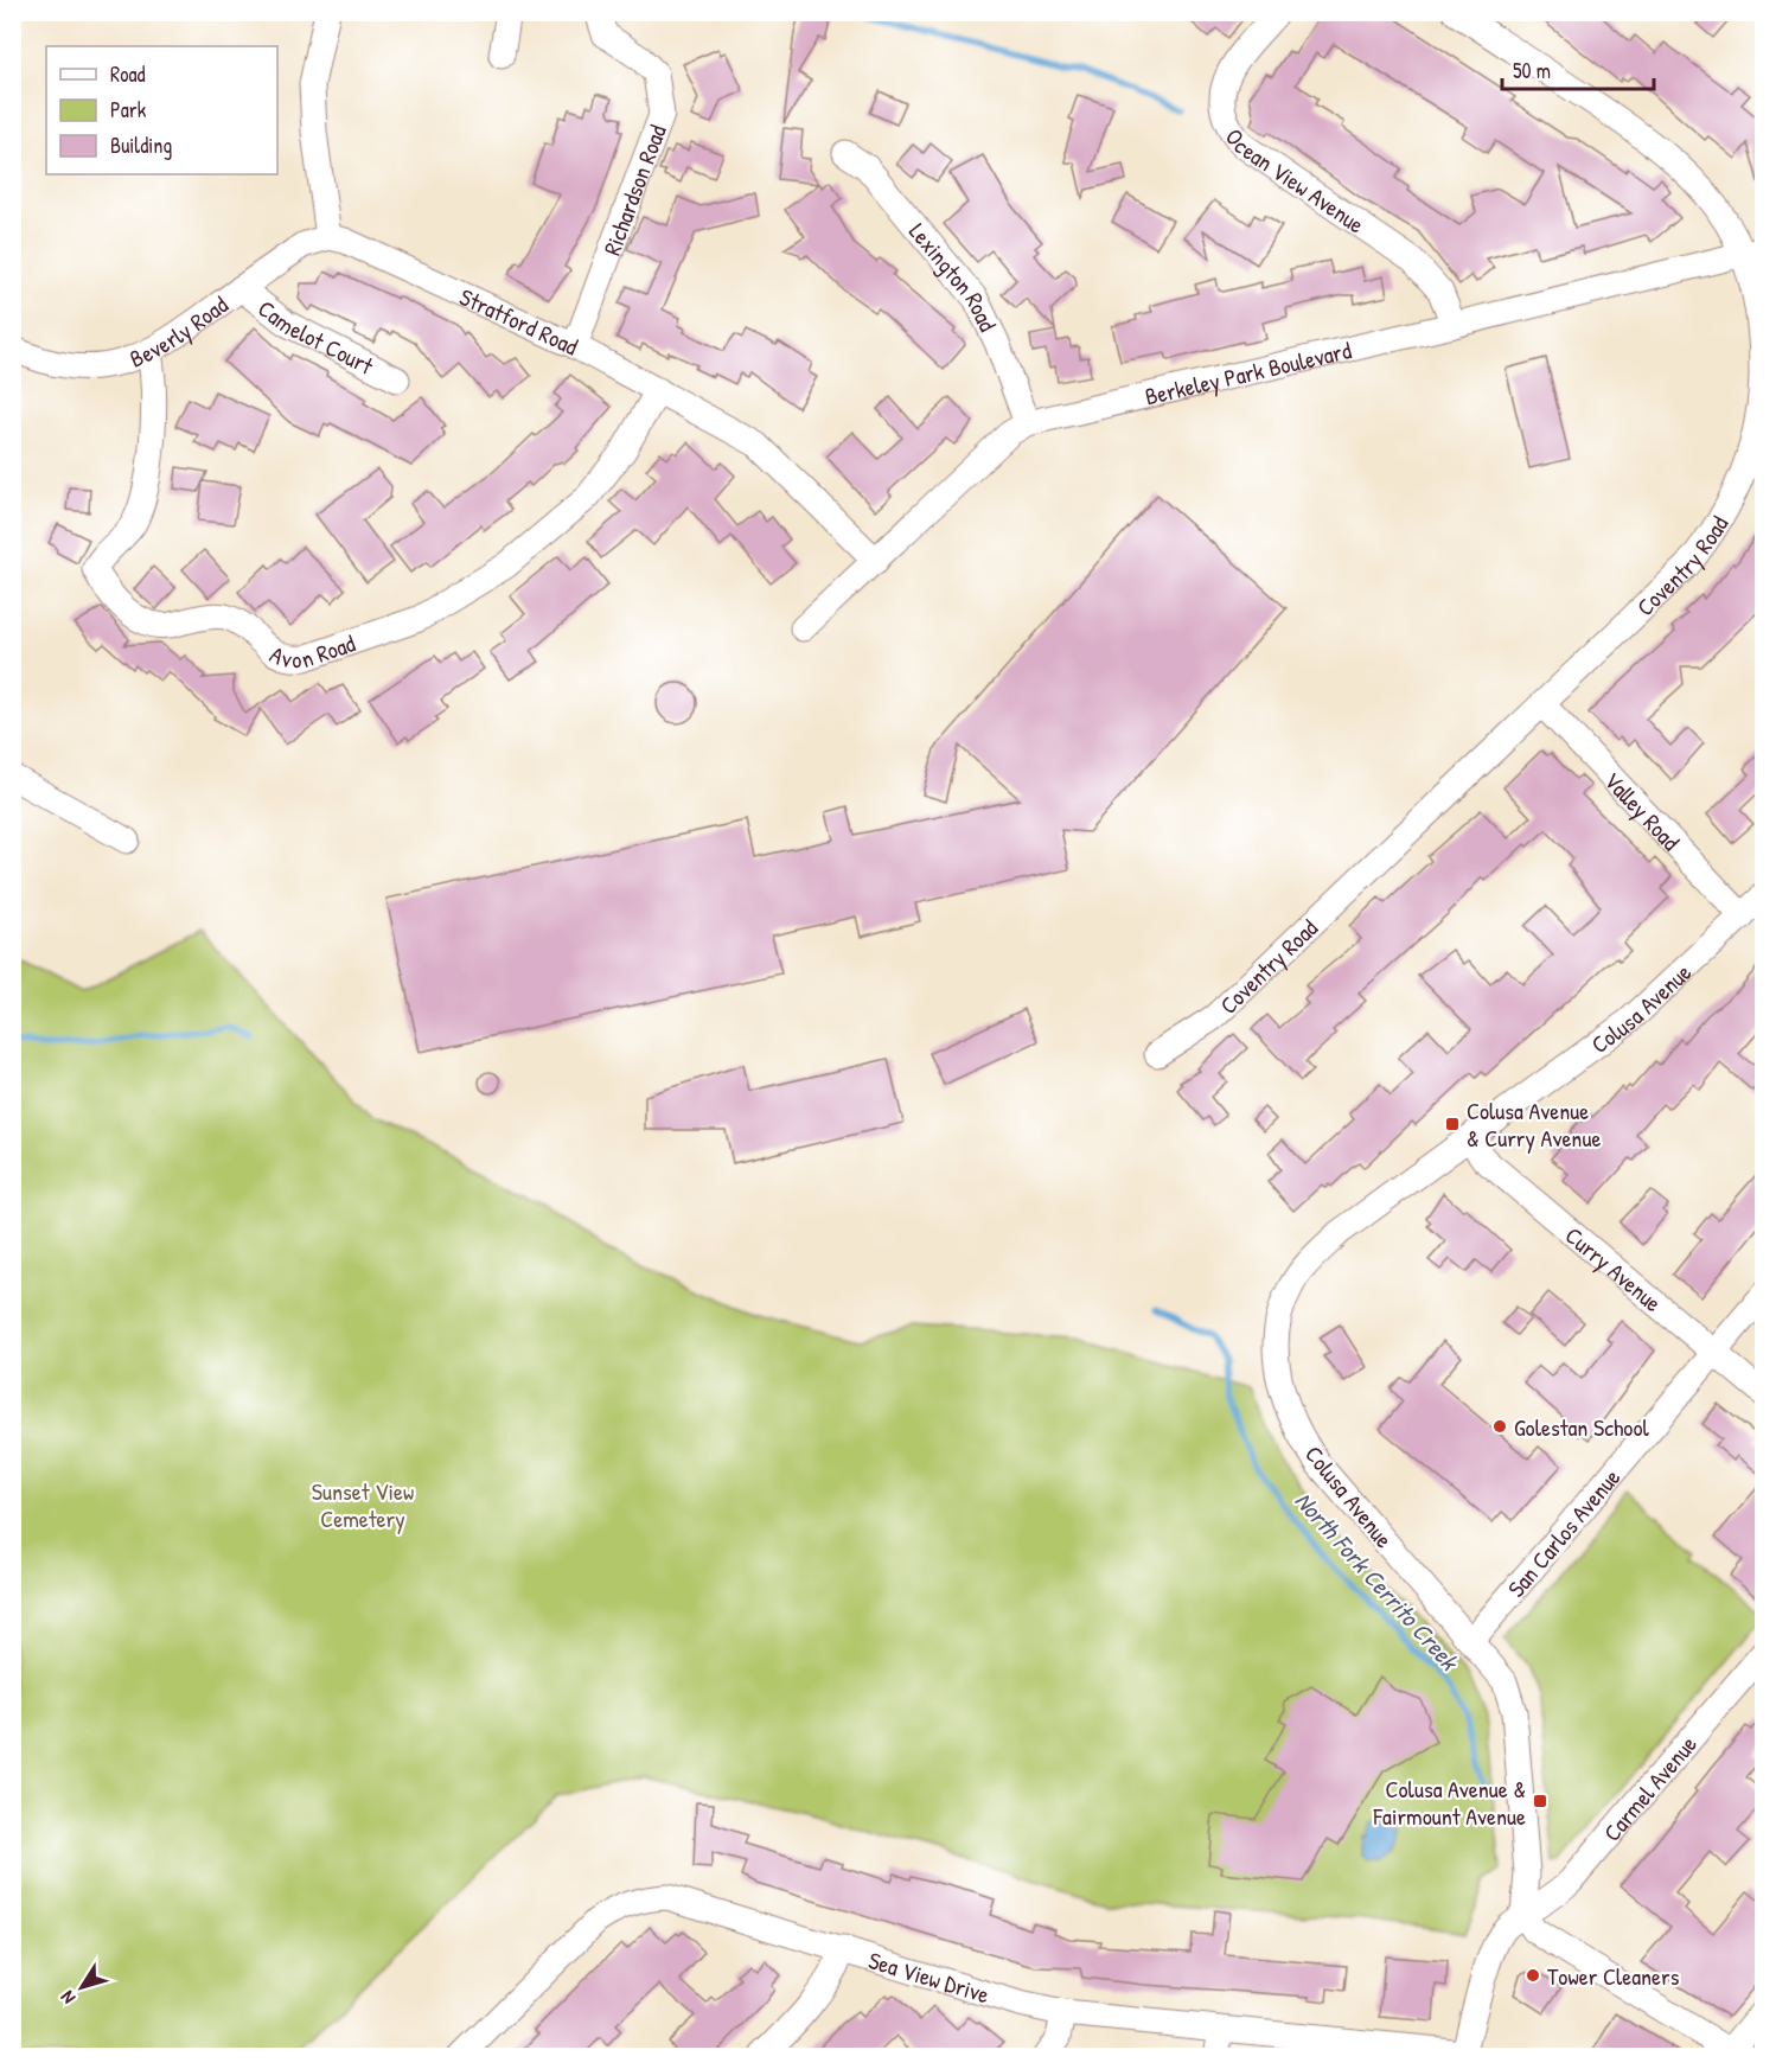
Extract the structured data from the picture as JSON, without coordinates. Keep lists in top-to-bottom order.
{
  "streets": {
    "street": [
      "Ocean View Avenue",
      "Richardson Road",
      "Lexington Road",
      "Stratford Road",
      "Beverly Road",
      "Camelot Court",
      "Berkeley Park Boulevard",
      "Coventry Road",
      "Avon Road",
      "Valley Road",
      "Colusa Avenue",
      "Curry Avenue",
      "San Carlos Avenue",
      "Carmel Avenue",
      "Sea View Drive"
    ]
  },
  "crossings": [
    ["Ocean View Avenue", "Berkeley Park Boulevard"],
    ["Richardson Road", "Stratford Road"],
    ["Lexington Road", "Berkeley Park Boulevard"],
    ["Stratford Road", "Beverly Road"],
    ["Stratford Road", "Berkeley Park Boulevard"],
    ["Stratford Road", "Avon Road"],
    ["Beverly Road", "Camelot Court"],
    ["Beverly Road", "Avon Road"],
    ["Berkeley Park Boulevard", "Coventry Road"],
    ["Coventry Road", "Valley Road"],
    ["Valley Road", "Colusa Avenue"],
    ["Colusa Avenue", "Curry Avenue"],
    ["Colusa Avenue", "San Carlos Avenue"],
    ["Colusa Avenue", "Carmel Avenue"],
    ["Curry Avenue", "San Carlos Avenue"]
  ],
  "water": ["North Fork Cerrito Creek"],
  "parks": ["Sunset View Cemetery"],
  "places": {
    "transit": ["Colusa Avenue & Curry Avenue", "Colusa Avenue & Fairmount Avenue"],
    "other": ["Golestan School", "Tower Cleaners"]
  },
  "legend": ["Road", "Park", "Building"],
  "scale_bar": "50 m",
  "north": "bottom left"
}
